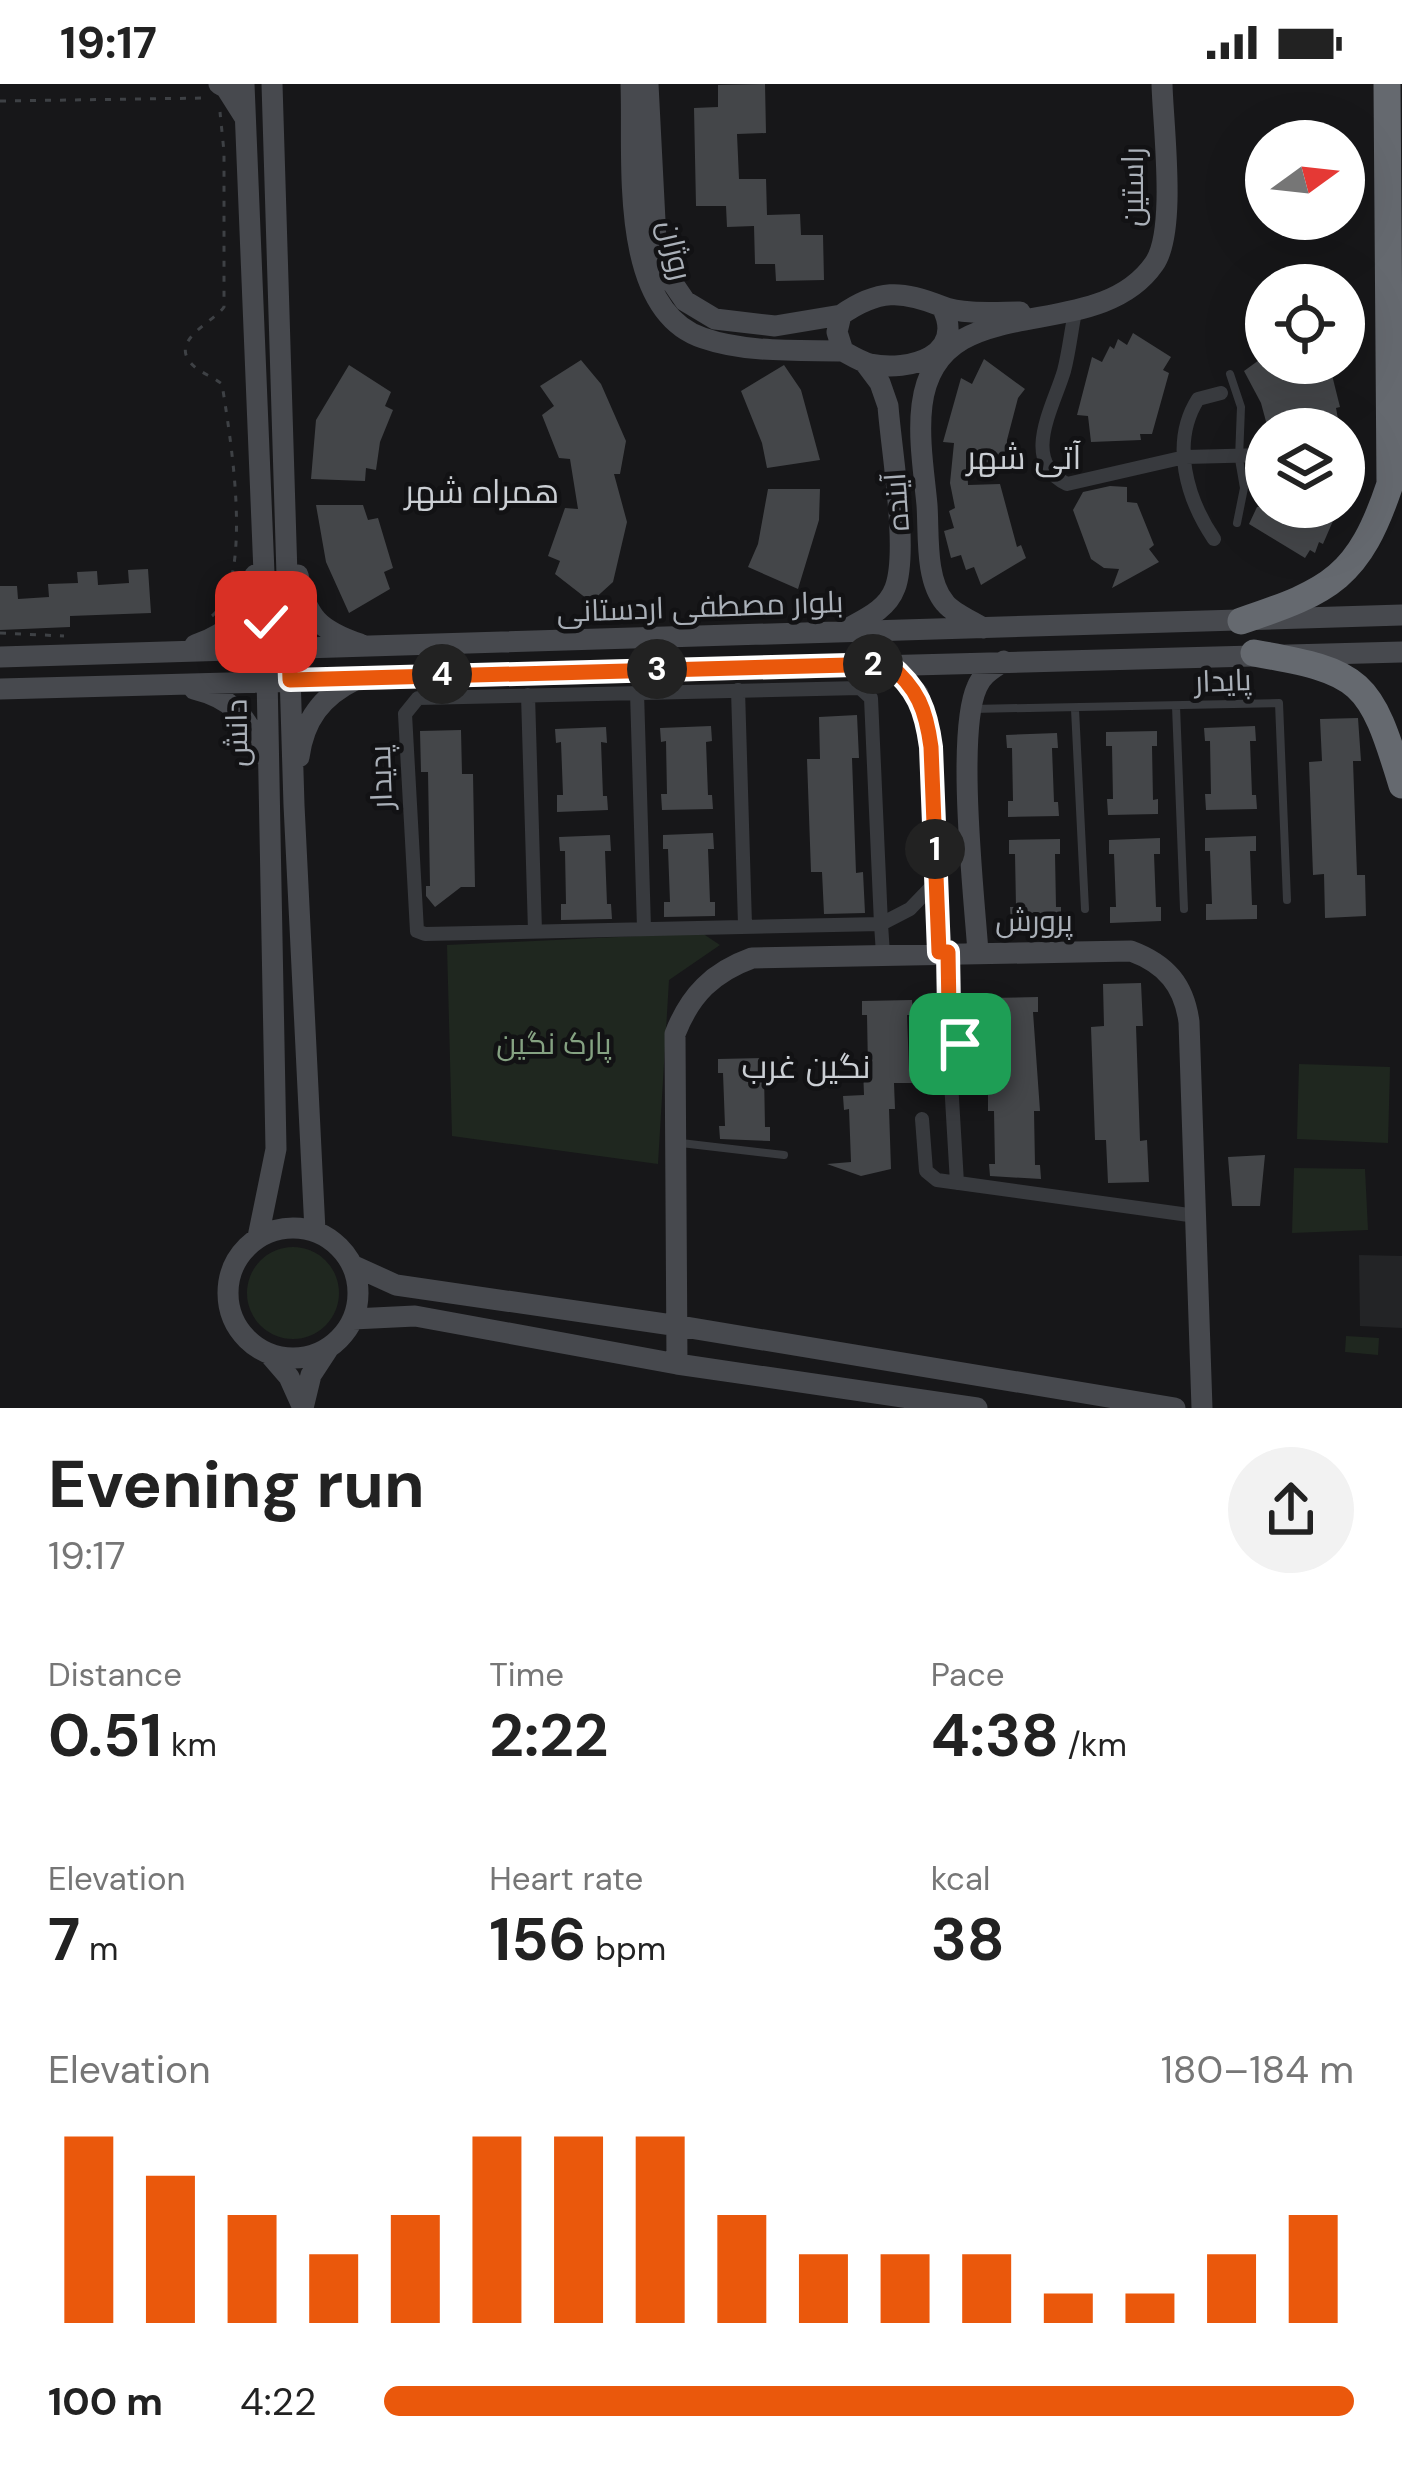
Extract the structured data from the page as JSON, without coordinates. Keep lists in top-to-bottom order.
{
  "streets": {
    "street": [
      "راستین",
      "روژان",
      "آینده",
      "بلوار مصطفی اردستانی",
      "دانش",
      "پدیدار",
      "پرورش"
    ],
    "lane": ["پایدار"]
  },
  "crossings": [
    ["روژان", "آینده"],
    ["آینده", "بلوار مصطفی اردستانی"],
    ["بلوار مصطفی اردستانی", "دانش"]
  ],
  "districts": ["آتی شهر", "همراه شهر", "نگین غرب"],
  "parks": ["پارک نگین"],
  "north": "right",
  "page": {
    "status": "19:17",
    "pins": [
      "2",
      "3",
      "4",
      "1"
    ],
    "heading": ["Evening run", "19:17"],
    "stats": [
      ["Distance", "0.51 km"],
      ["Time", "2:22"],
      ["Pace", "4:38 /km"],
      ["Elevation", "7 m"],
      ["Heart rate", "156 bpm"],
      ["kcal", "38"]
    ],
    "chart": ["Elevation", "180–184 m"],
    "list": [
      {
        "name": "100 m",
        "note": "4:22"
      }
    ]
  }
}
